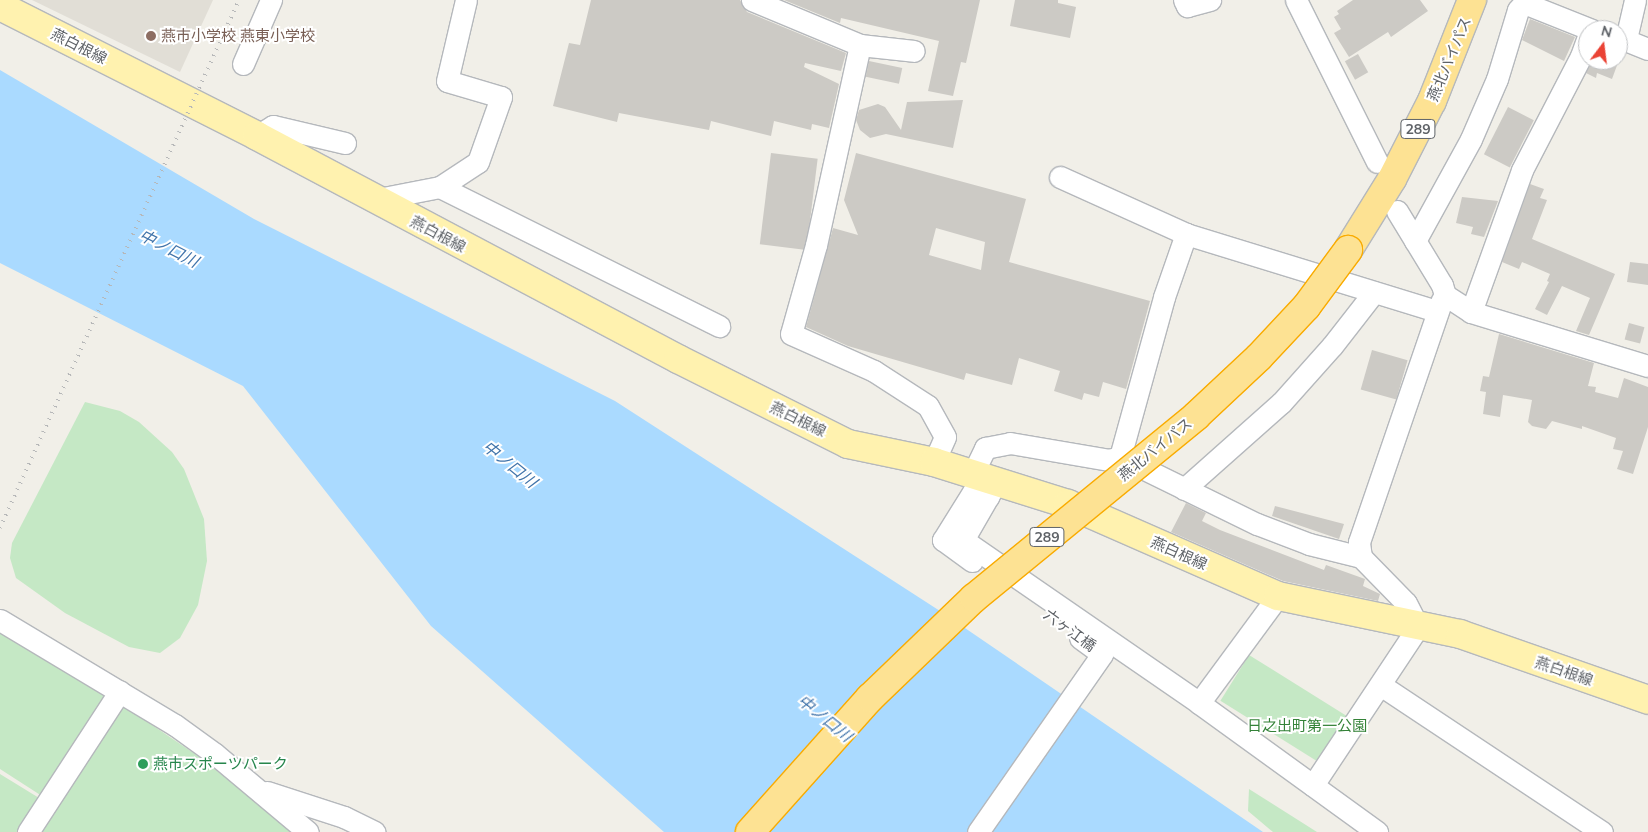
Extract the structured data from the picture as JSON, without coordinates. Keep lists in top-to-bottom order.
{
  "streets": {
    "highway": ["燕北バイパス", "289"],
    "main road": ["燕白根線"],
    "street": ["六ヶ江橋"]
  },
  "crossings": [
    ["燕白根線", "六ヶ江橋"]
  ],
  "water": ["中ノ口川"],
  "parks": ["日之出町第一公園"],
  "places": ["燕市小学校 燕東小学校", "燕市スポーツパーク"],
  "north": "top"
}
